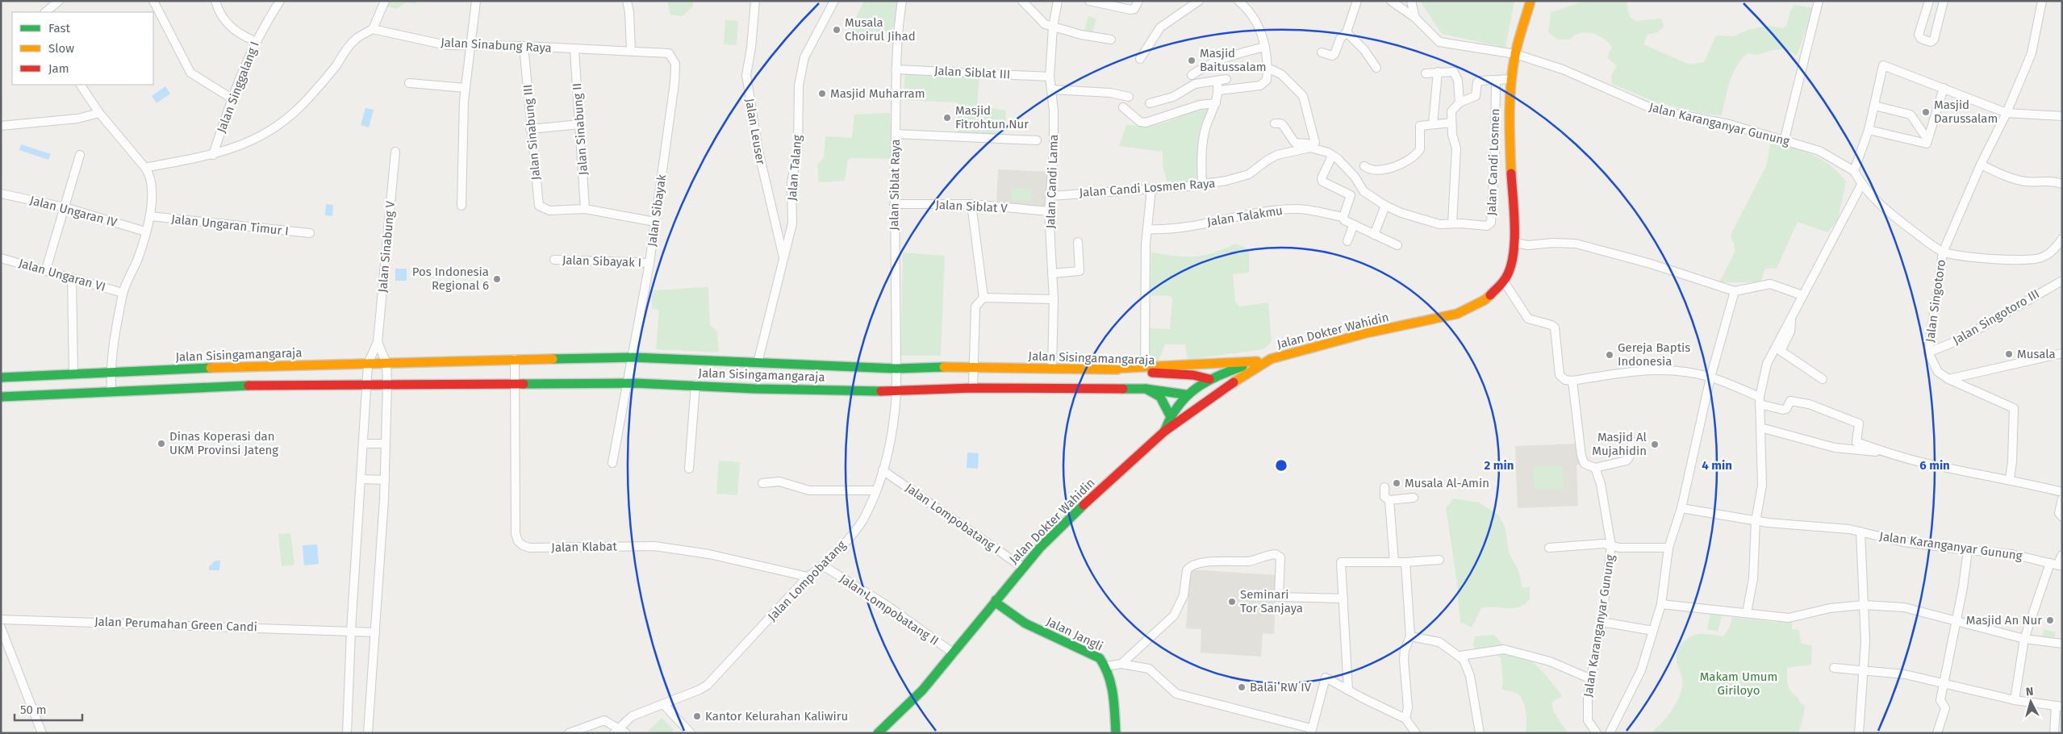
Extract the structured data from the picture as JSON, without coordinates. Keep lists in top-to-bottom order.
{
  "streets": {
    "main road": ["Jalan Dokter Wahidin", "Jalan Sisingamangaraja", "Jalan Jangli"],
    "street": [
      "Jalan Sinabung Raya",
      "Jalan Siblat III",
      "Jalan Singgalang I",
      "Jalan Karanganyar Gunung",
      "Jalan Sinabung II",
      "Jalan Leuser",
      "Jalan Sinabung III",
      "Jalan Candi Losmen",
      "Jalan Talang",
      "Jalan Candi Lama",
      "Jalan Siblat Raya",
      "Jalan Candi Losmen Raya",
      "Jalan Siblat V",
      "Jalan Sibayak",
      "Jalan Ungaran IV",
      "Jalan Talakmu",
      "Jalan Ungaran Timur I",
      "Jalan Sinabung V",
      "Jalan Sibayak I",
      "Jalan Ungaran VI",
      "Jalan Singotoro",
      "Jalan Singotoro III",
      "Jalan Lompobatang I",
      "Jalan Klabat",
      "Jalan Lompobatang",
      "Jalan Lompobatang II",
      "Jalan Perumahan Green Candi"
    ]
  },
  "crossings": [
    ["Jalan Sinabung Raya", "Jalan Sinabung II"],
    ["Jalan Sinabung Raya", "Jalan Sinabung III"],
    ["Jalan Sinabung Raya", "Jalan Sibayak"],
    ["Jalan Siblat III", "Jalan Candi Lama"],
    ["Jalan Siblat III", "Jalan Siblat Raya"],
    ["Jalan Karanganyar Gunung", "Jalan Dokter Wahidin"],
    ["Jalan Sinabung II", "Jalan Sinabung III"],
    ["Jalan Leuser", "Jalan Talang"],
    ["Jalan Candi Losmen", "Jalan Candi Losmen Raya"],
    ["Jalan Candi Losmen", "Jalan Dokter Wahidin"],
    ["Jalan Talang", "Jalan Sisingamangaraja"],
    ["Jalan Candi Lama", "Jalan Candi Losmen Raya"],
    ["Jalan Candi Lama", "Jalan Siblat V"],
    ["Jalan Candi Lama", "Jalan Sisingamangaraja"],
    ["Jalan Siblat Raya", "Jalan Siblat V"],
    ["Jalan Siblat Raya", "Jalan Sisingamangaraja"],
    ["Jalan Sibayak", "Jalan Sibayak I"],
    ["Jalan Sibayak", "Jalan Sisingamangaraja"],
    ["Jalan Singotoro", "Jalan Singotoro III"],
    ["Jalan Dokter Wahidin", "Jalan Lompobatang I"],
    ["Jalan Dokter Wahidin", "Jalan Lompobatang II"],
    ["Jalan Dokter Wahidin", "Jalan Jangli"],
    ["Jalan Sisingamangaraja", "Jalan Klabat"],
    ["Jalan Sisingamangaraja", "Jalan Lompobatang"],
    ["Jalan Lompobatang I", "Jalan Lompobatang"],
    ["Jalan Klabat", "Jalan Lompobatang"],
    ["Jalan Lompobatang", "Jalan Lompobatang II"]
  ],
  "parks": ["Makam Umum Giriloyo"],
  "places": [
    "Musala Choirul Jihad",
    "Masjid Baitussalam",
    "Masjid Muharram",
    "Masjid Darussalam",
    "Masjid Fitrohtun Nur",
    "Pos Indonesia Regional 6",
    "Musala",
    "Gereja Baptis Indonesia",
    "Dinas Koperasi dan UKM Provinsi Jateng",
    "Masjid Al Mujahidin",
    "Musala Al-Amin",
    "Seminari Tor Sanjaya",
    "Masjid An Nur",
    "Balai RW IV",
    "Kantor Kelurahan Kaliwiru"
  ],
  "legend": ["Fast", "Slow", "Jam"],
  "scale_bar": "50 m",
  "north": "top",
  "rings": ["2 min", "4 min", "6 min"]
}
